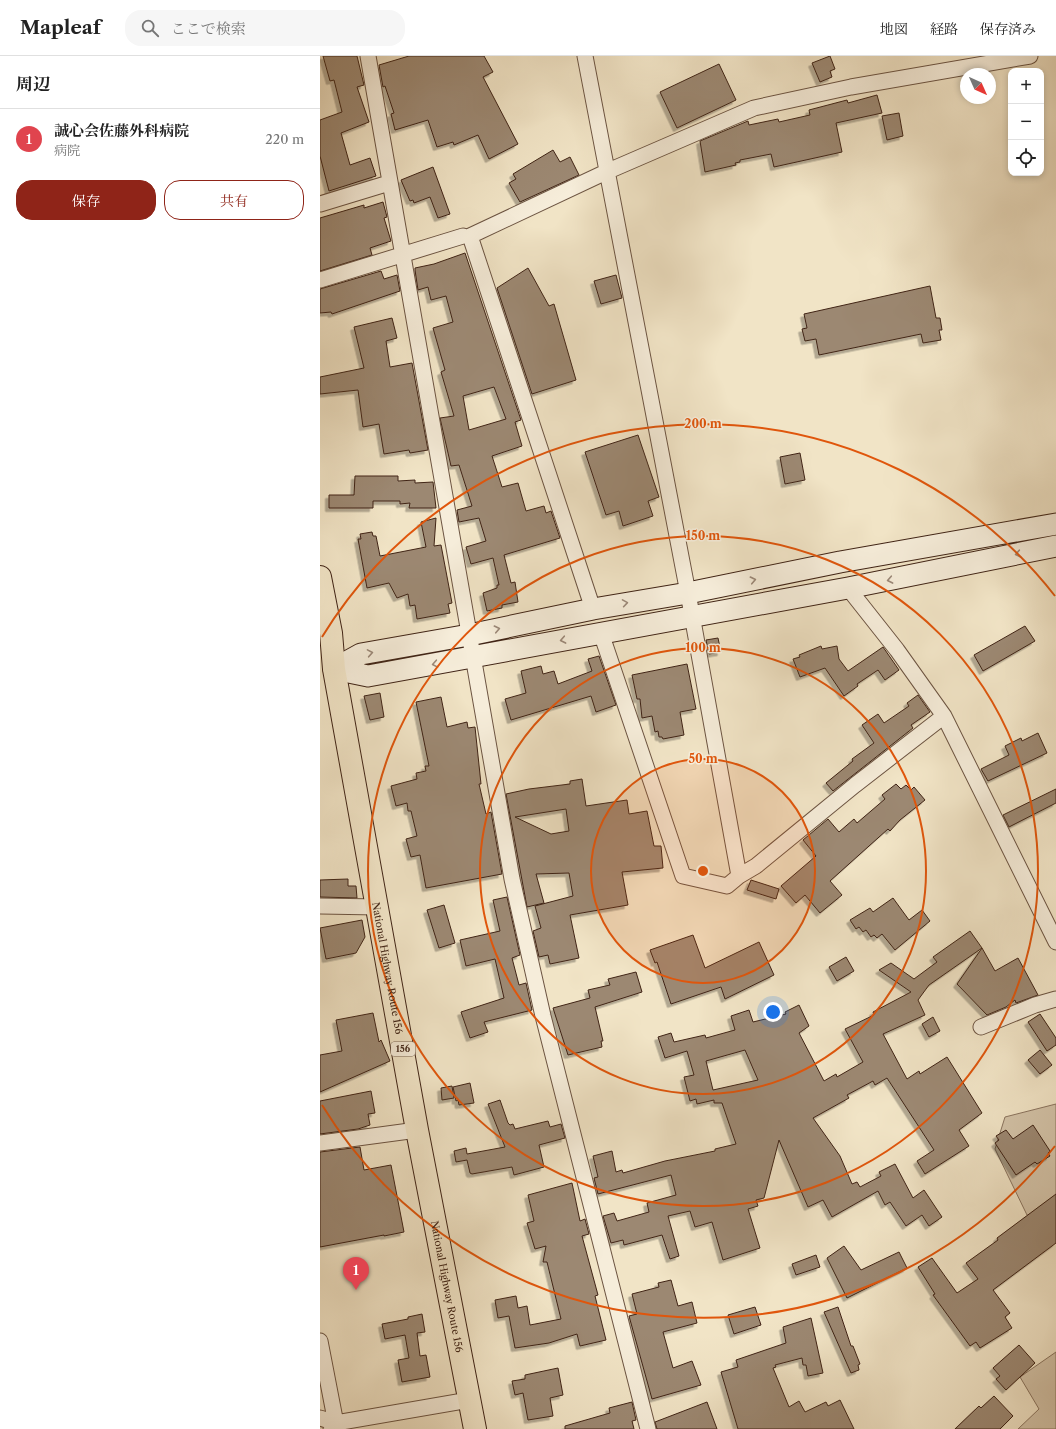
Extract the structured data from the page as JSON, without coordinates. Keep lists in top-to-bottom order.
{
  "streets": {
    "highway": ["National Highway Route 156", "156"]
  },
  "north": "bottom right",
  "page": {
    "header": "Mapleaf",
    "search": "ここで検索",
    "nav": ["地図", "経路", "保存済み"],
    "heading": "周辺",
    "map_buttons": ["+", "−"],
    "list": [
      {
        "mark": "1",
        "name": "誠心会佐藤外科病院",
        "note": "病院",
        "value": "220 m"
      }
    ],
    "buttons": ["保存", "共有"],
    "pins": "1"
  },
  "rings": [
    "200 m",
    "150 m",
    "100 m",
    "50 m"
  ]
}
